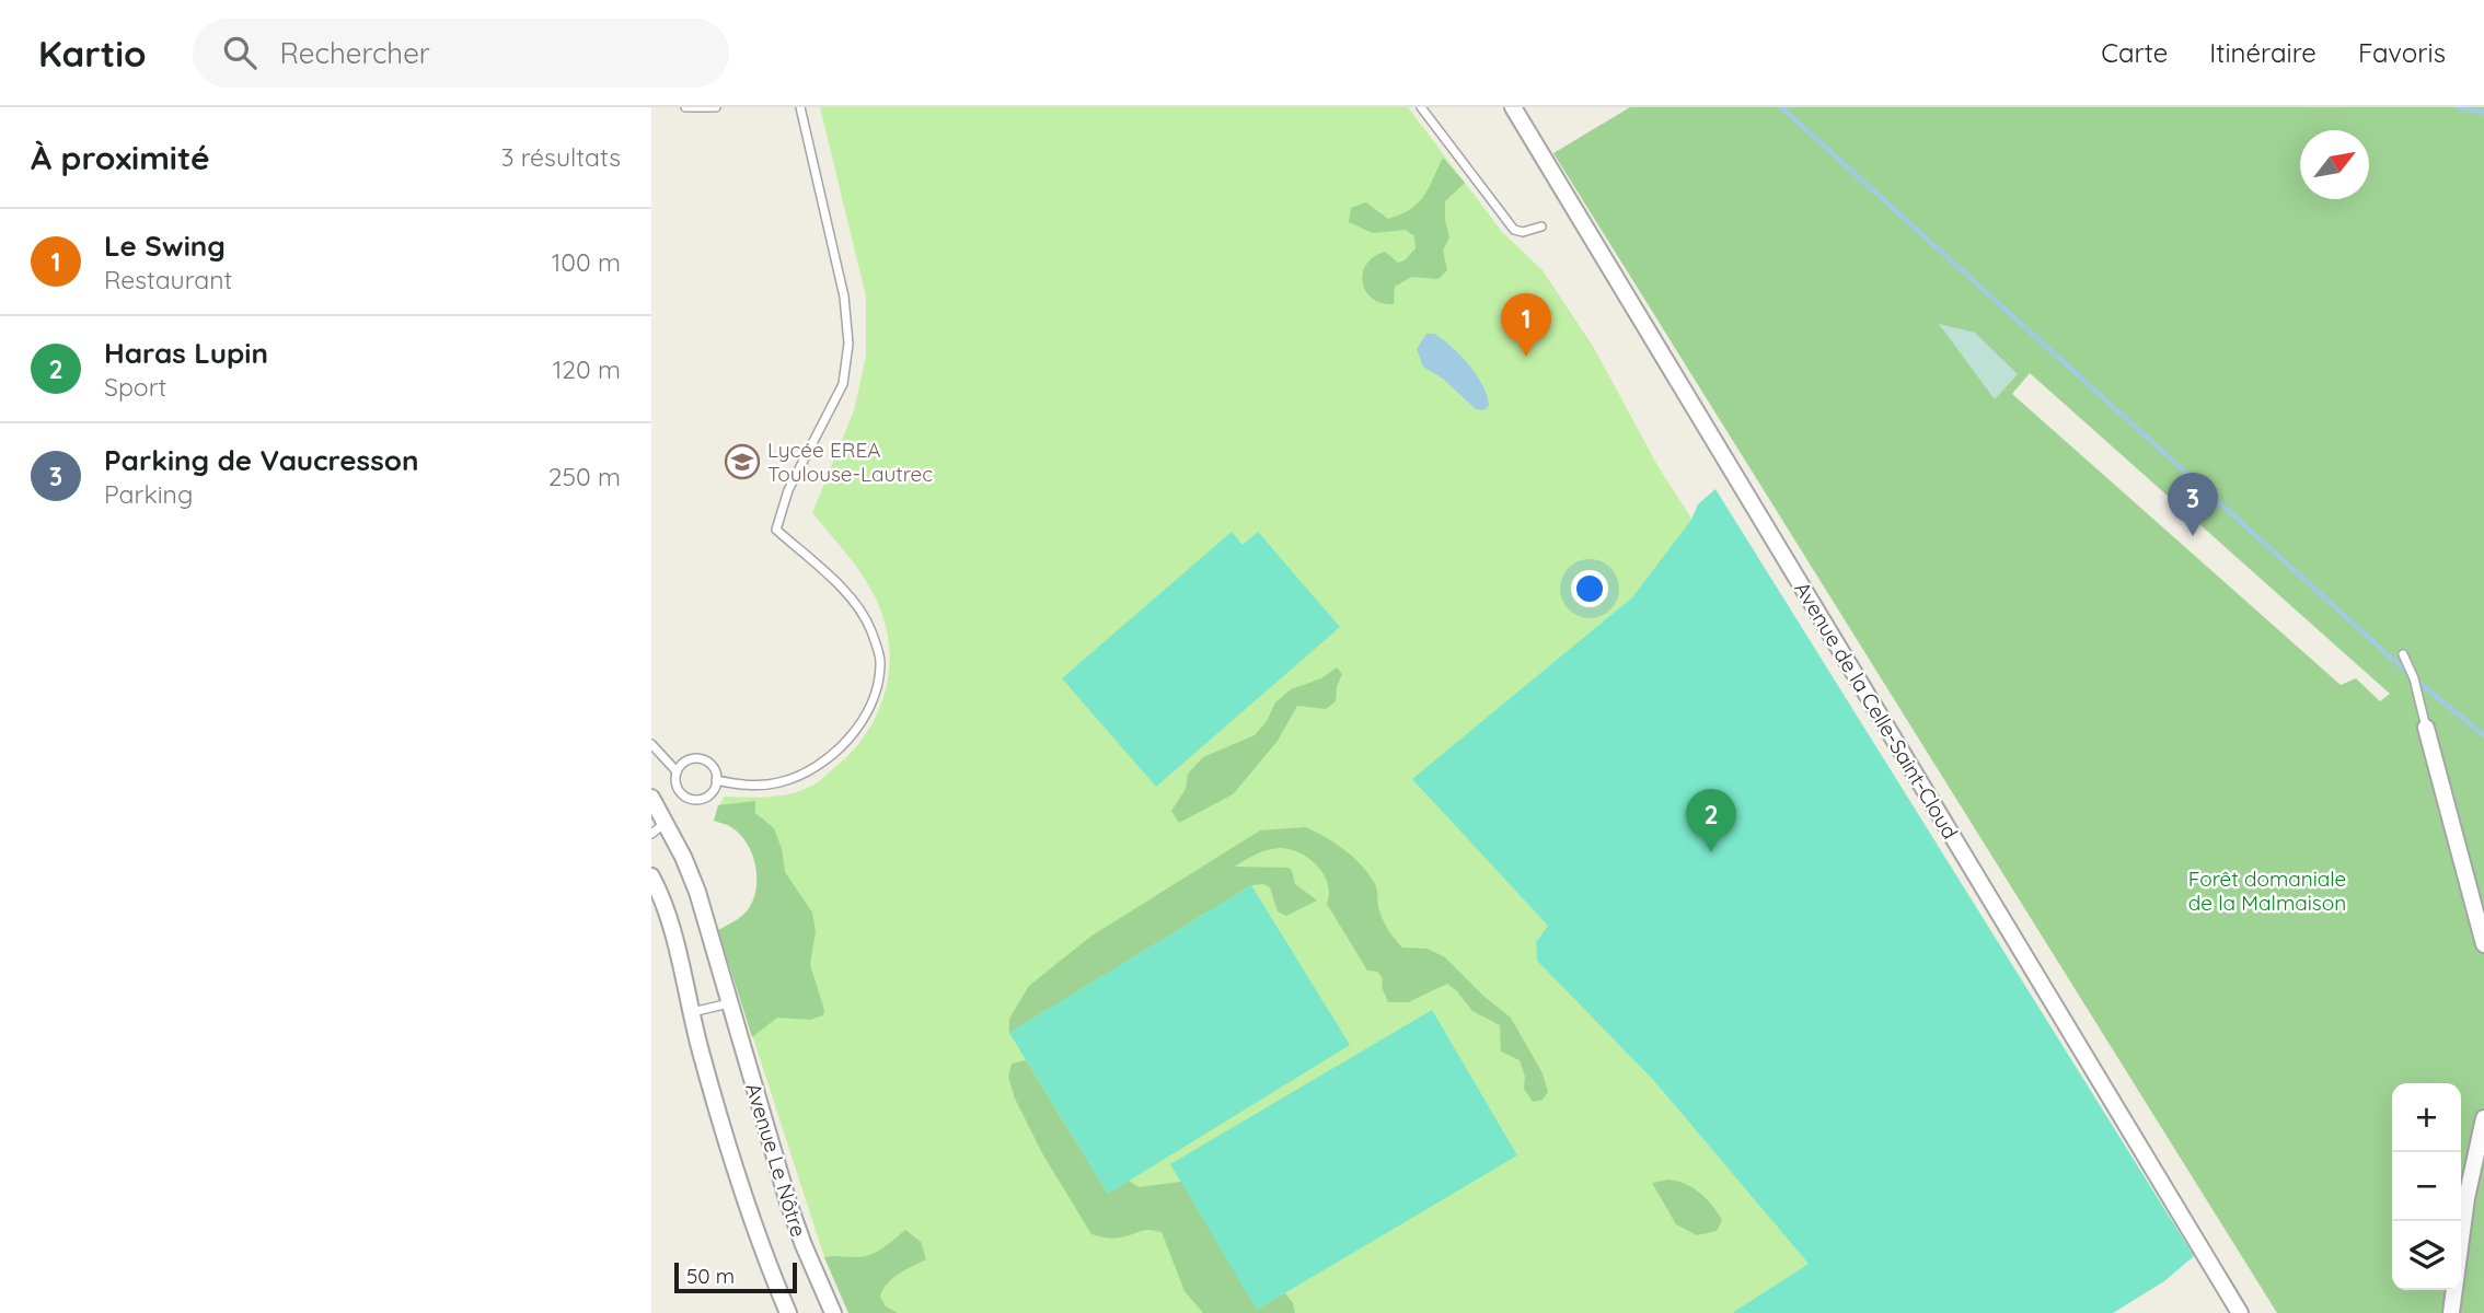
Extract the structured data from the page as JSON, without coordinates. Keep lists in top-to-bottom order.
{
  "streets": {
    "street": ["Avenue de la Celle-Saint-Cloud", "Avenue Le Nôtre"]
  },
  "parks": ["Forêt domaniale de la Malmaison"],
  "places": {
    "school or university": ["Lycée EREA Toulouse-Lautrec"]
  },
  "scale_bar": "50 m",
  "north": "top right",
  "page": {
    "header": "Kartio",
    "search": "Rechercher",
    "nav": ["Carte", "Itinéraire", "Favoris"],
    "heading": ["À proximité", "3 résultats"],
    "list": [
      {
        "mark": "1",
        "name": "Le Swing",
        "note": "Restaurant",
        "value": "100 m"
      },
      {
        "mark": "2",
        "name": "Haras Lupin",
        "note": "Sport",
        "value": "120 m"
      },
      {
        "mark": "3",
        "name": "Parking de Vaucresson",
        "note": "Parking",
        "value": "250 m"
      }
    ],
    "pins": ["1", "3", "2"],
    "map_buttons": ["+", "−"],
    "scale": "50 m"
  }
}
